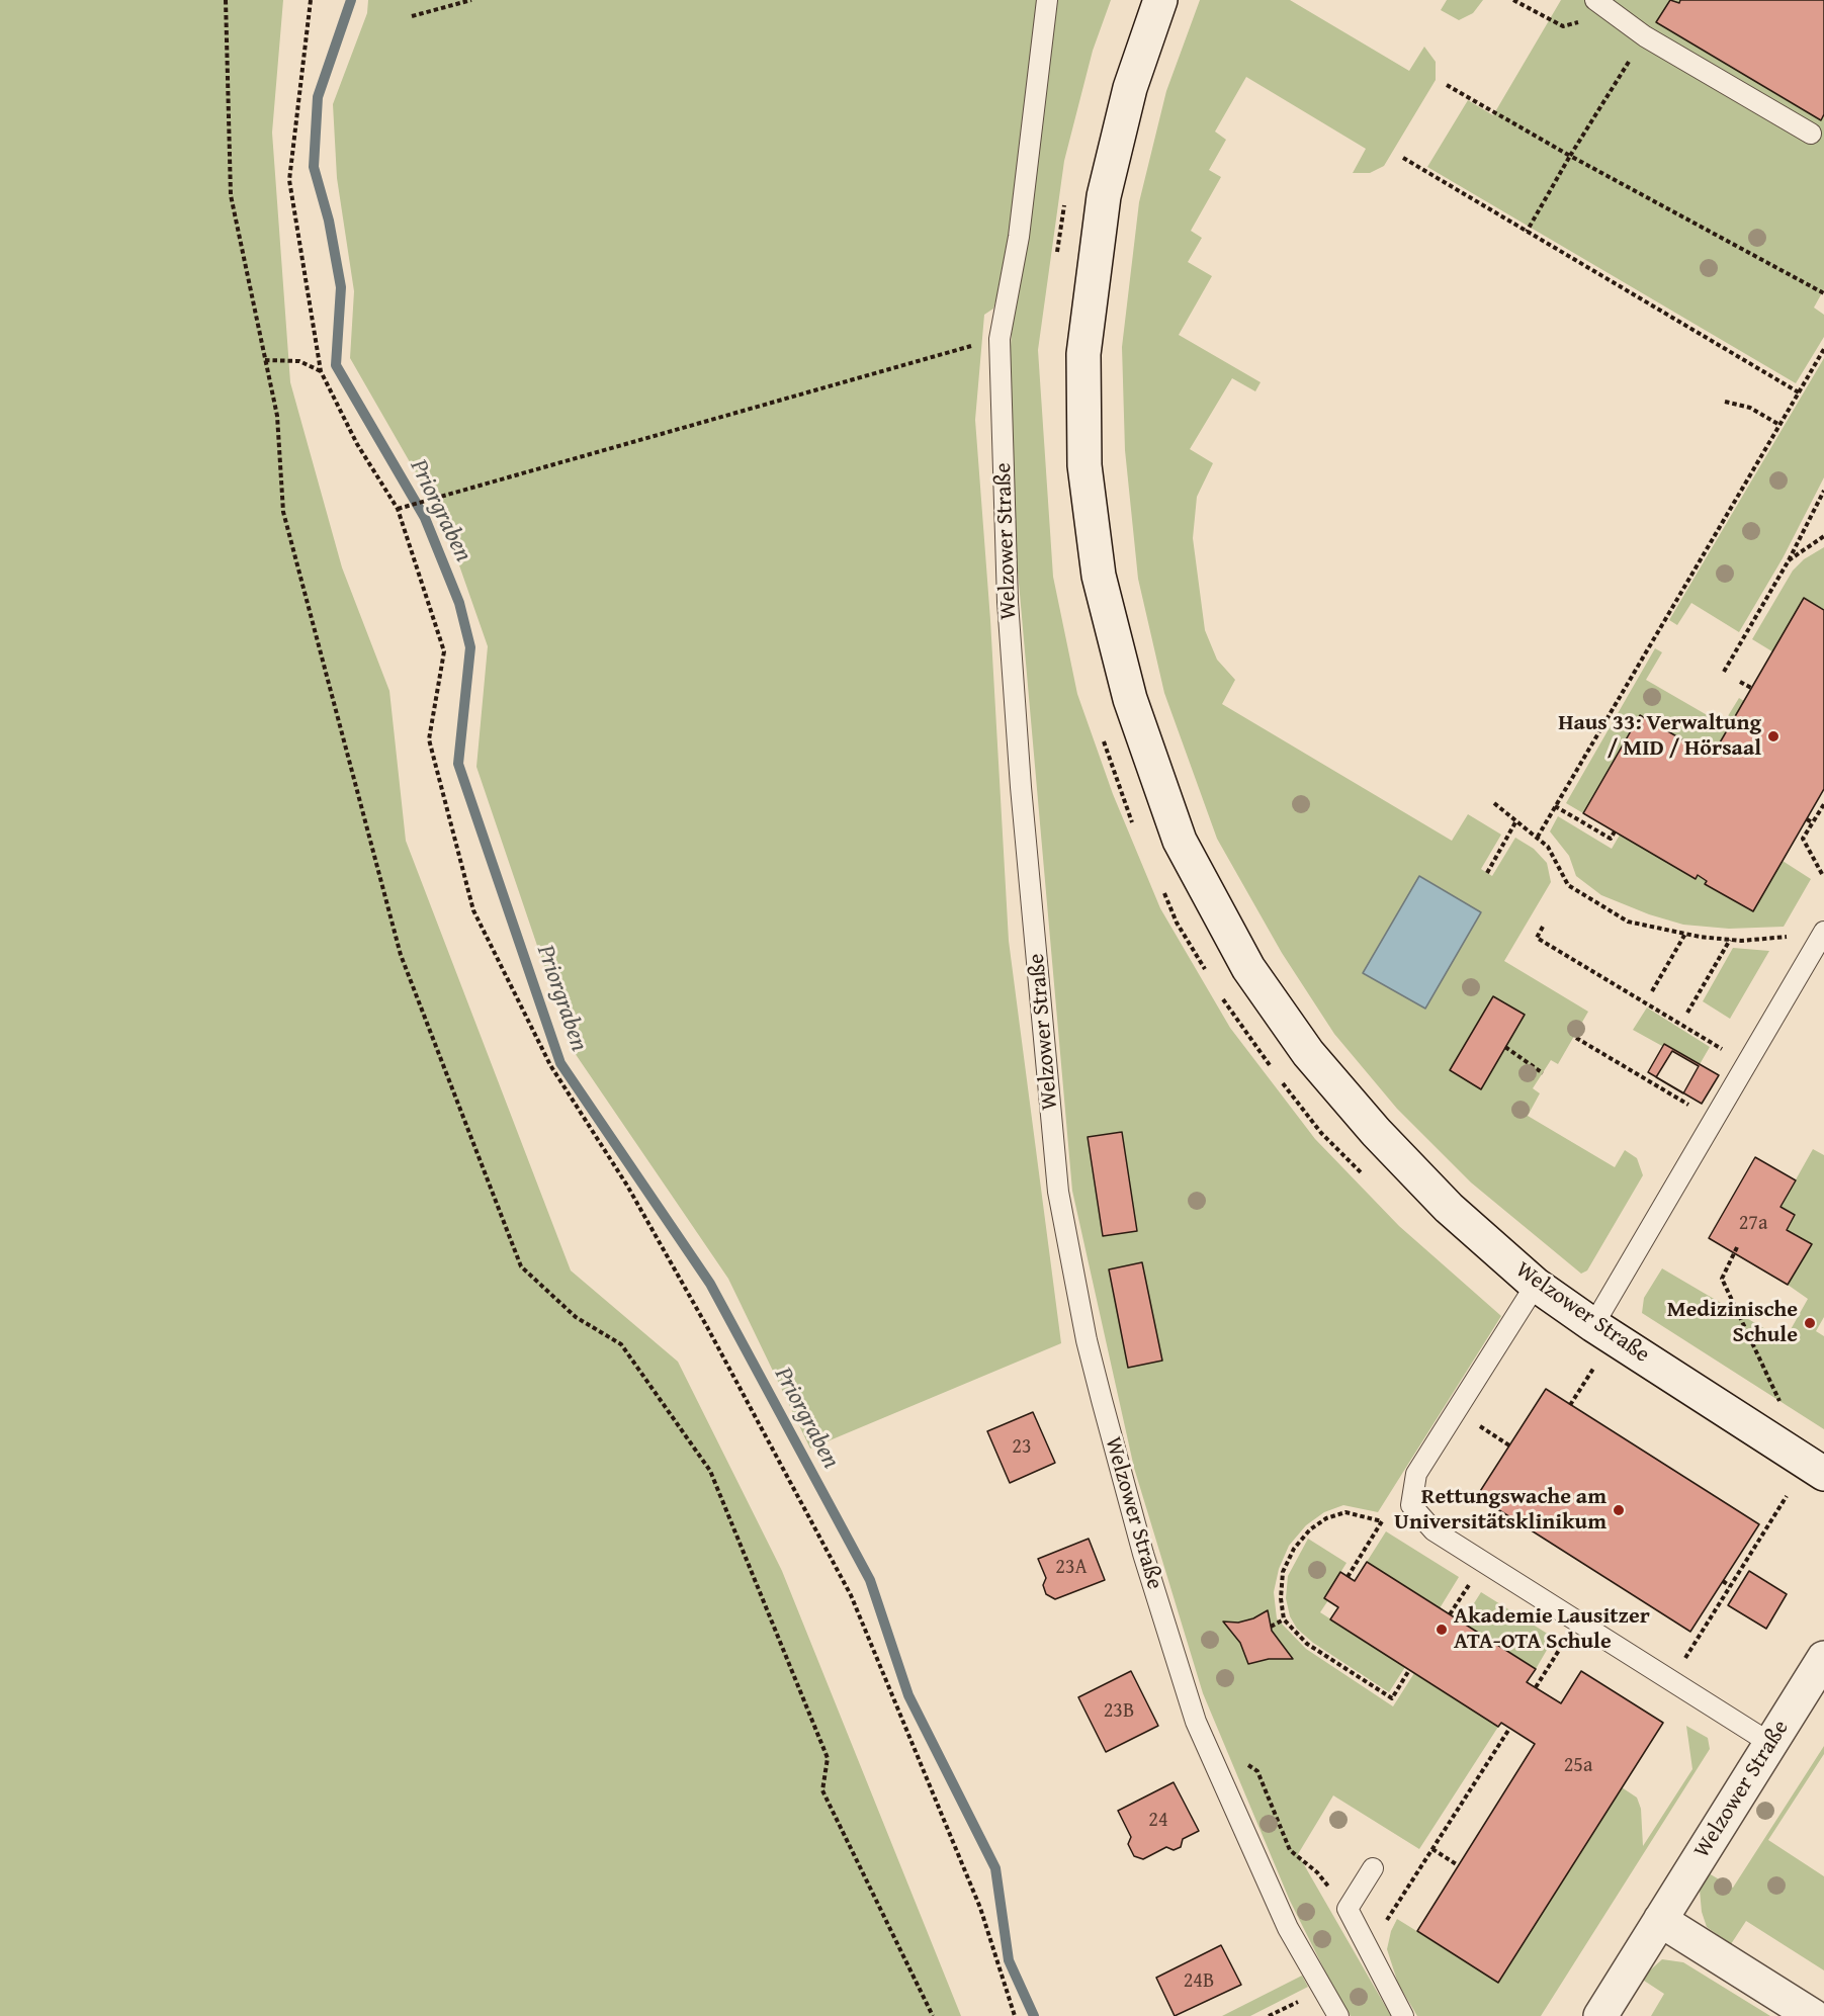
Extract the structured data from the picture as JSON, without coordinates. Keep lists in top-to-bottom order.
{
  "streets": {
    "street": ["Welzower Straße"]
  },
  "water": ["Priorgraben"],
  "places": [
    "Haus 33: Verwaltung / MID / Hörsaal",
    "Medizinische Schule",
    "Rettungswache am Universitätsklinikum",
    "Akademie Lausitzer ATA-OTA Schule"
  ],
  "house_numbers": [
    "27a",
    "23",
    "23A",
    "23B",
    "25a",
    "24",
    "24B"
  ]
}
